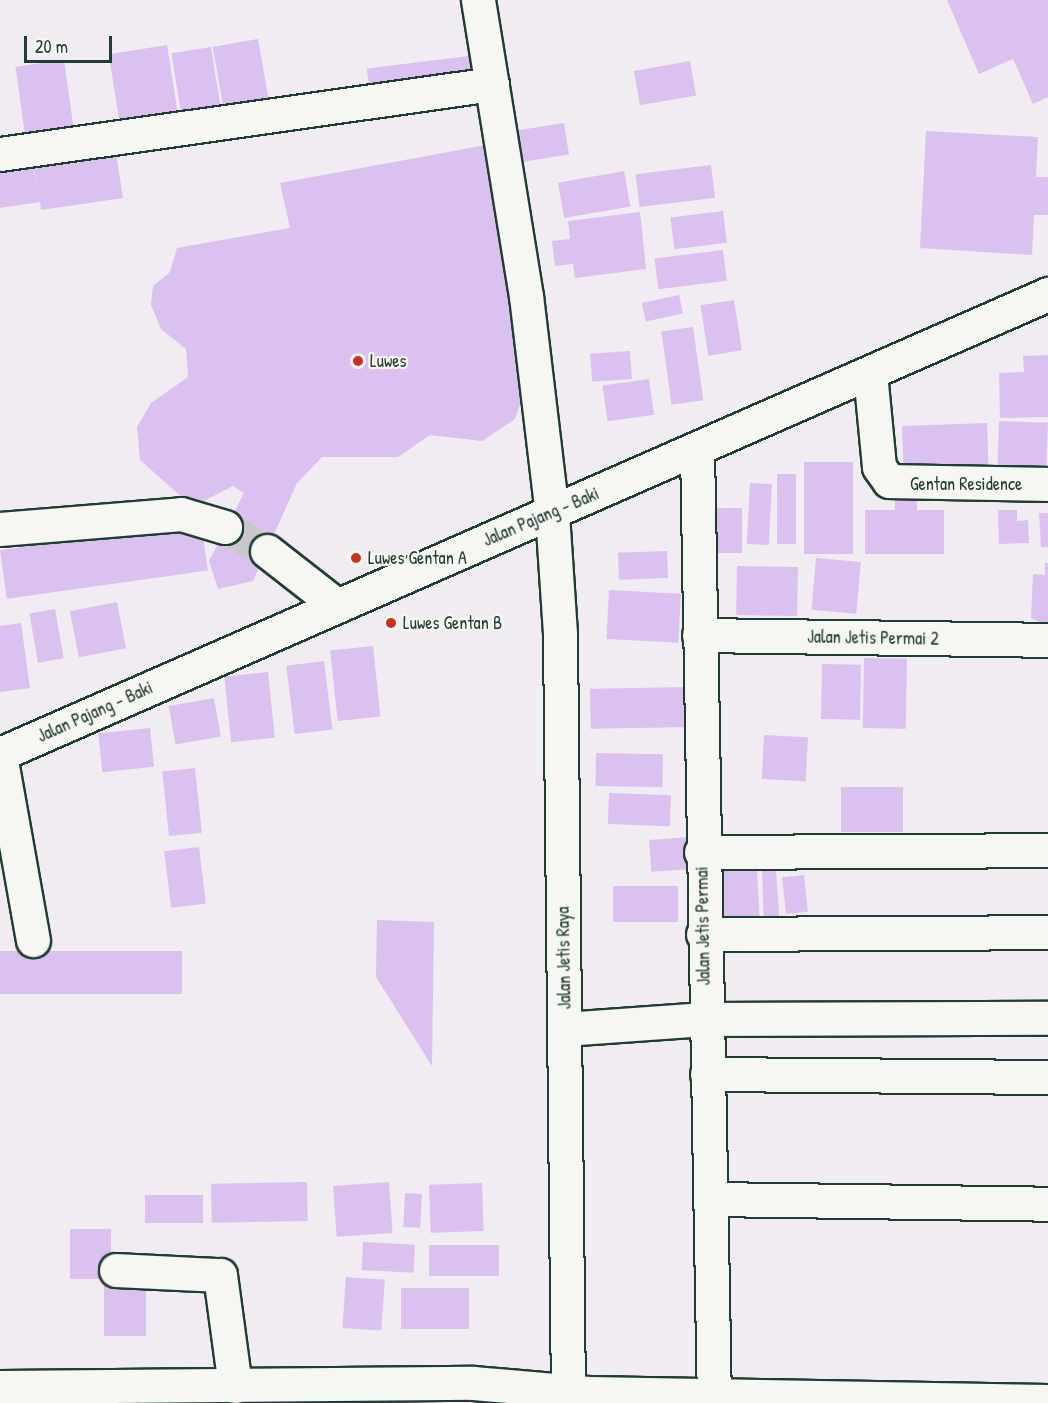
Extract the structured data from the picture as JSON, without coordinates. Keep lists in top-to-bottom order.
{
  "streets": {
    "street": [
      "Gentan Residence",
      "Jalan Pajang - Baki",
      "Jalan Jetis Permai 2",
      "Jalan Jetis Permai",
      "Jalan Jetis Raya"
    ]
  },
  "crossings": [
    ["Gentan Residence", "Jalan Pajang - Baki"],
    ["Jalan Pajang - Baki", "Jalan Jetis Permai"],
    ["Jalan Pajang - Baki", "Jalan Jetis Raya"],
    ["Jalan Jetis Permai 2", "Jalan Jetis Permai"]
  ],
  "places": ["Luwes", "Luwes Gentan A", "Luwes Gentan B"],
  "scale_bar": "20 m"
}
